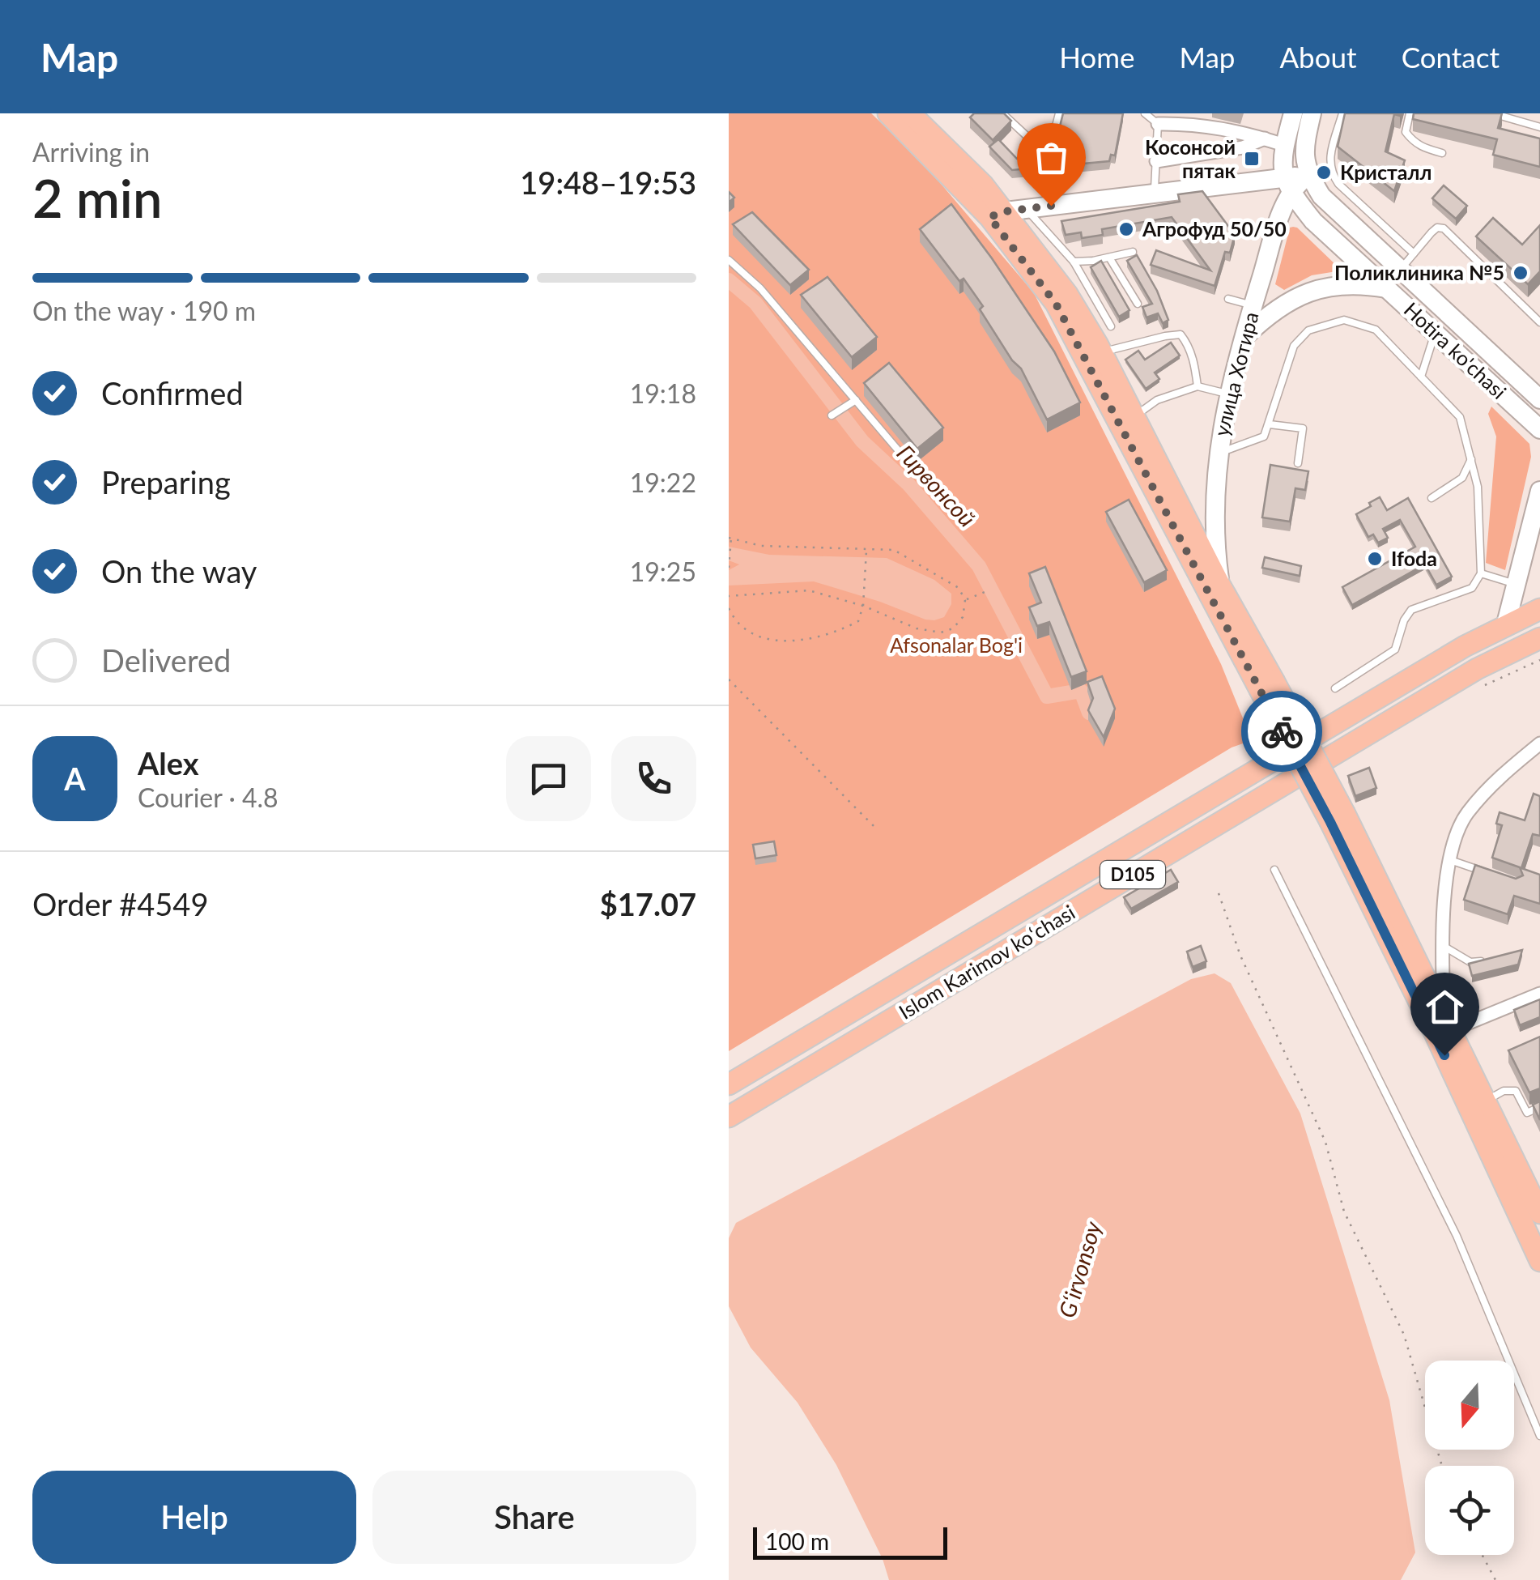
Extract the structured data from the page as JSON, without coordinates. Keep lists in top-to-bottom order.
{
  "streets": {
    "main road": [
      "Hotira ko'chasi",
      "улица Хотира",
      "D105",
      "Islom Karimov koʻchasi"
    ]
  },
  "crossings": [
    ["Hotira ko'chasi", "улица Хотира"]
  ],
  "water": ["Гирвонсой", "G‘irvonsoy"],
  "parks": ["Afsonalar Bog'i"],
  "places": {
    "transit": ["Косонсой пятак"],
    "other": [
      "Кристалл",
      "Агрофуд 50/50",
      "Поликлиника №5",
      "Ifoda"
    ]
  },
  "scale_bar": "100 m",
  "north": "bottom",
  "page": {
    "header": "Map",
    "nav": [
      "Home",
      "Map",
      "About",
      "Contact"
    ],
    "heading": ["2 min", "Arriving in", "19:48–19:53"],
    "panel": [
      "Alex",
      "Courier · 4.8",
      "Order #4549",
      "$17.07"
    ],
    "bar": "On the way · 190 m",
    "list": [
      ["Confirmed", "19:18"],
      ["Preparing", "19:22"],
      ["On the way", "19:25"],
      "Delivered"
    ],
    "round": "A",
    "buttons": ["Help", "Share"],
    "scale": "100 m"
  }
}
